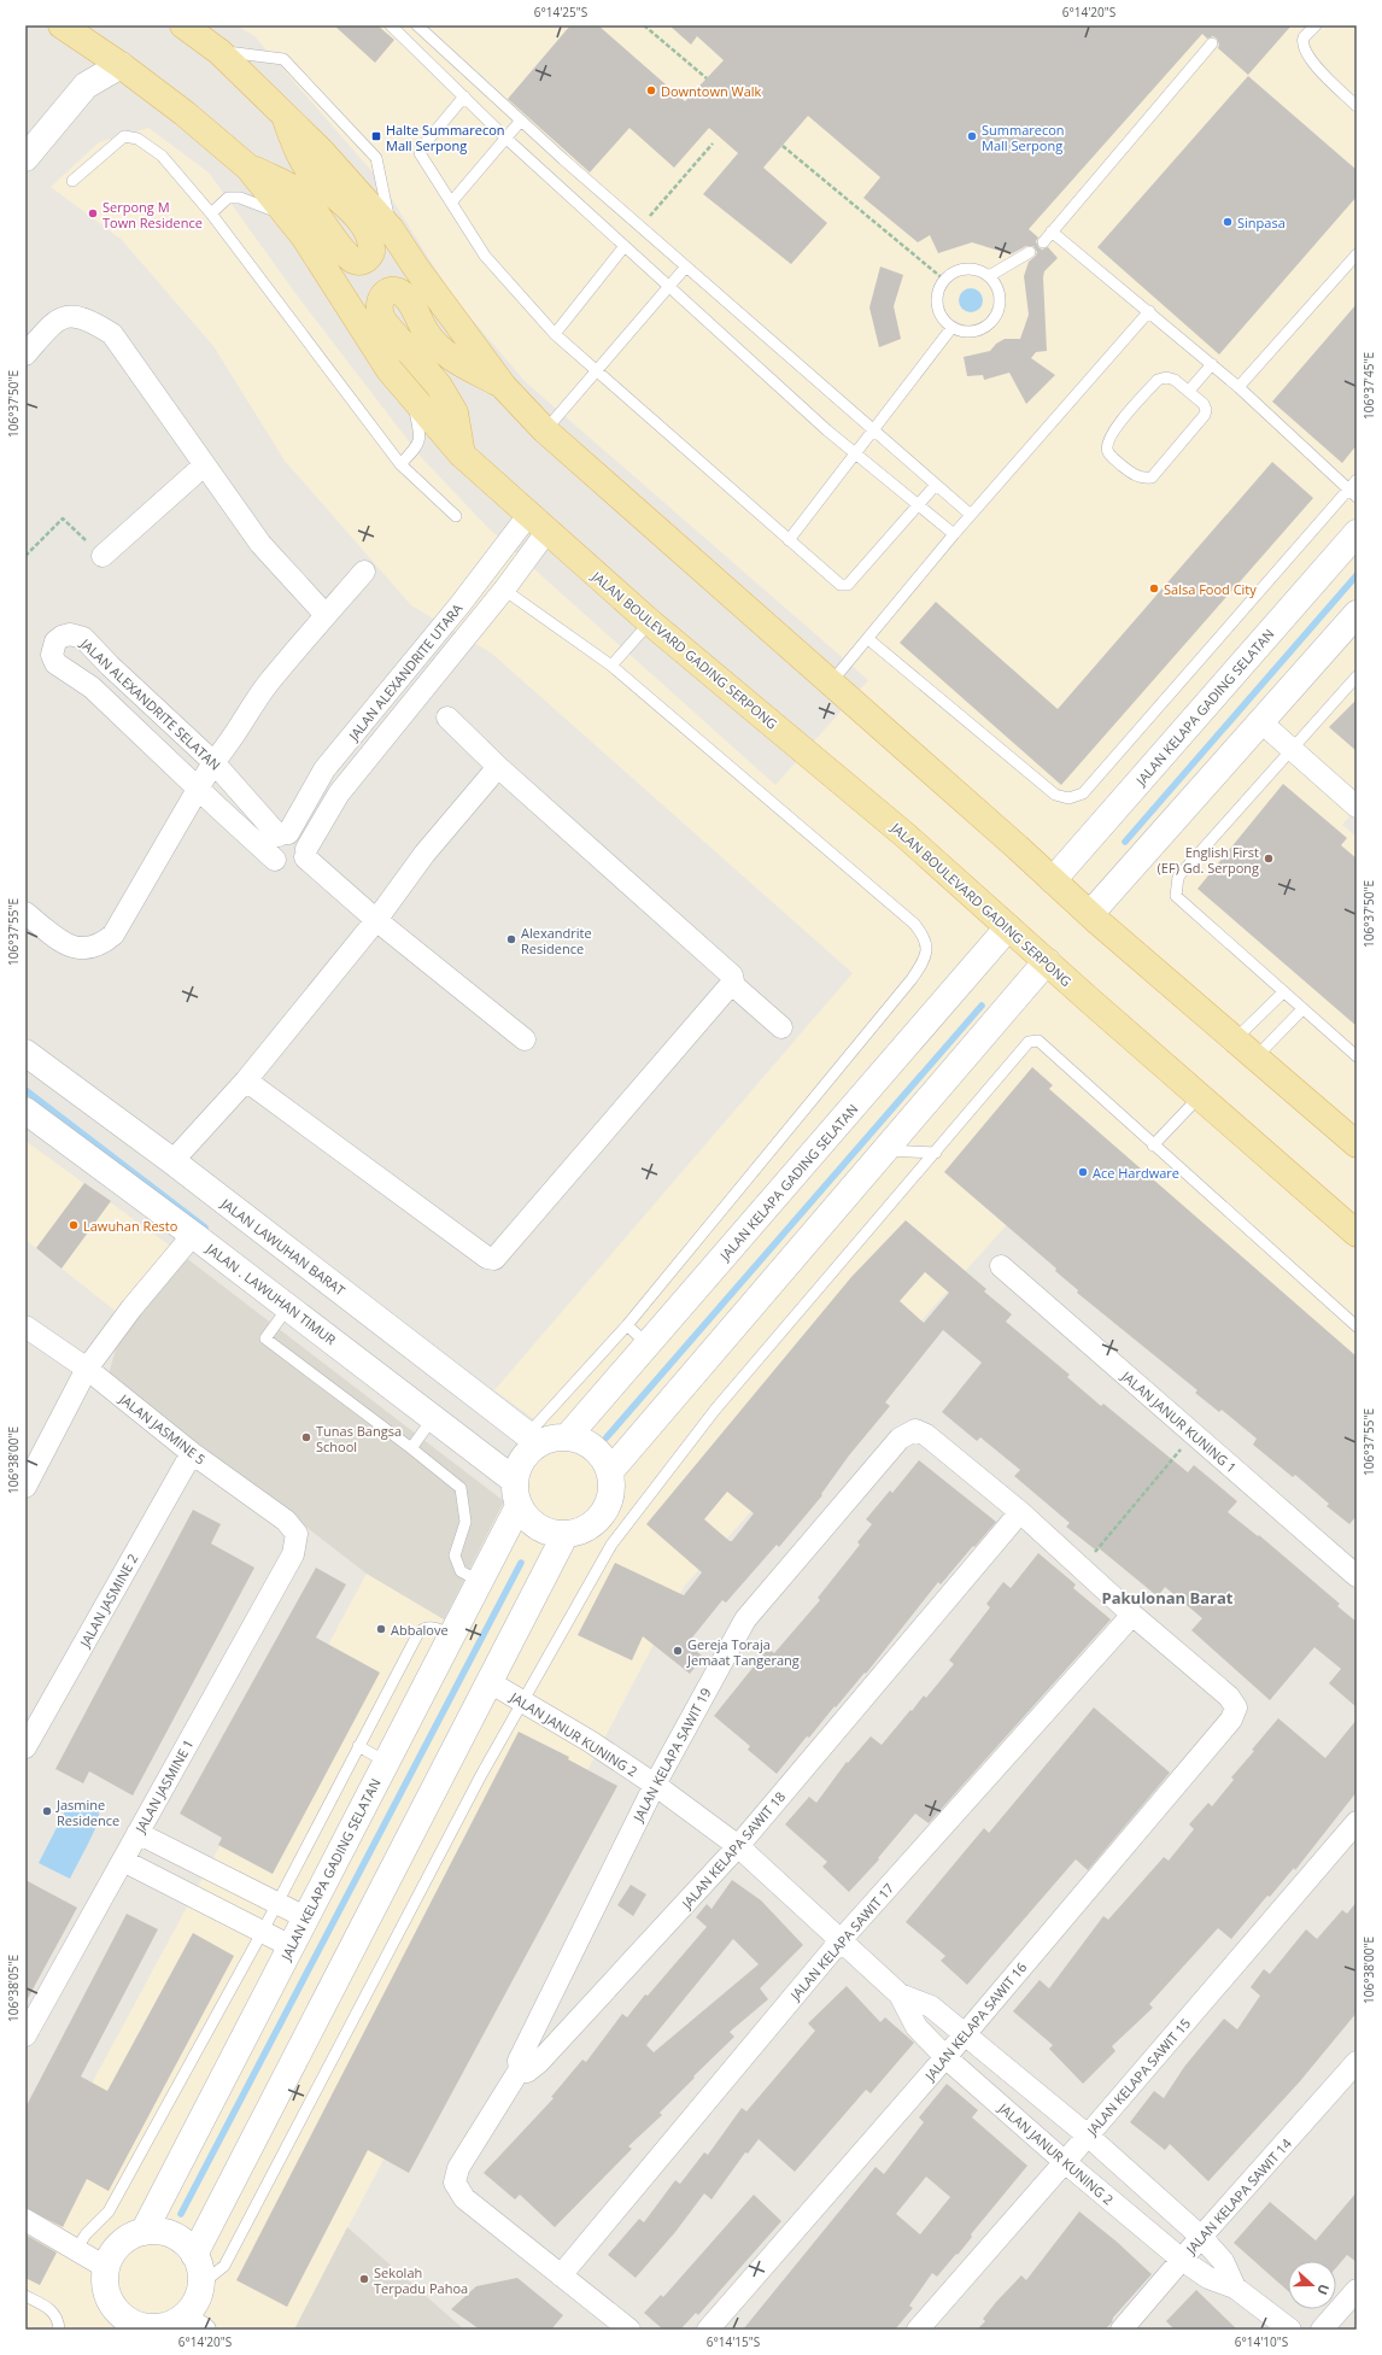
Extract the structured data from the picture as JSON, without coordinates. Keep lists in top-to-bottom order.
{
  "streets": {
    "main road": ["JALAN BOULEVARD GADING SERPONG"],
    "street": [
      "JALAN ALEXANDRITE UTARA",
      "JALAN ALEXANDRITE SELATAN",
      "JALAN KELAPA GADING SELATAN",
      "JALAN LAWUHAN BARAT",
      "JALAN . LAWUHAN TIMUR",
      "JALAN JANUR KUNING 1",
      "JALAN JASMINE 5",
      "JALAN JASMINE 2",
      "JALAN JANUR KUNING 2",
      "JALAN KELAPA SAWIT 19",
      "JALAN JASMINE 1",
      "JALAN KELAPA SAWIT 18",
      "JALAN KELAPA SAWIT 17",
      "JALAN KELAPA SAWIT 16",
      "JALAN KELAPA SAWIT 15",
      "JALAN KELAPA SAWIT 14"
    ]
  },
  "crossings": [
    ["JALAN BOULEVARD GADING SERPONG", "JALAN ALEXANDRITE UTARA"],
    ["JALAN BOULEVARD GADING SERPONG", "JALAN KELAPA GADING SELATAN"],
    ["JALAN ALEXANDRITE UTARA", "JALAN ALEXANDRITE SELATAN"],
    ["JALAN KELAPA GADING SELATAN", "JALAN LAWUHAN BARAT"],
    ["JALAN KELAPA GADING SELATAN", "JALAN . LAWUHAN TIMUR"],
    ["JALAN LAWUHAN BARAT", "JALAN . LAWUHAN TIMUR"],
    ["JALAN JASMINE 5", "JALAN JASMINE 2"],
    ["JALAN JASMINE 5", "JALAN JASMINE 1"],
    ["JALAN JANUR KUNING 2", "JALAN KELAPA SAWIT 19"],
    ["JALAN JANUR KUNING 2", "JALAN KELAPA SAWIT 18"],
    ["JALAN JANUR KUNING 2", "JALAN KELAPA SAWIT 17"],
    ["JALAN JANUR KUNING 2", "JALAN KELAPA SAWIT 16"],
    ["JALAN JANUR KUNING 2", "JALAN KELAPA SAWIT 15"],
    ["JALAN JANUR KUNING 2", "JALAN KELAPA SAWIT 14"],
    ["JALAN KELAPA SAWIT 19", "JALAN KELAPA SAWIT 18"],
    ["JALAN KELAPA SAWIT 17", "JALAN KELAPA SAWIT 16"]
  ],
  "districts": ["Pakulonan Barat"],
  "places": {
    "other": [
      "Downtown Walk",
      "Summarecon Mall Serpong",
      "Serpong M Town Residence",
      "Sinpasa",
      "Salsa Food City",
      "English First (EF) Gd. Serpong",
      "Alexandrite Residence",
      "Ace Hardware",
      "Lawuhan Resto",
      "Tunas Bangsa School",
      "Abbalove",
      "Gereja Toraja Jemaat Tangerang",
      "Jasmine Residence",
      "Sekolah Terpadu Pahoa"
    ],
    "transit": ["Halte Summarecon Mall Serpong"]
  },
  "north": "right",
  "coordinates": [
    "6°14'25\"S",
    "6°14'20\"S",
    "106°37'45\"E",
    "106°37'50\"E",
    "106°37'55\"E",
    "106°38'00\"E",
    "106°38'05\"E",
    "6°14'15\"S",
    "6°14'10\"S"
  ]
}
